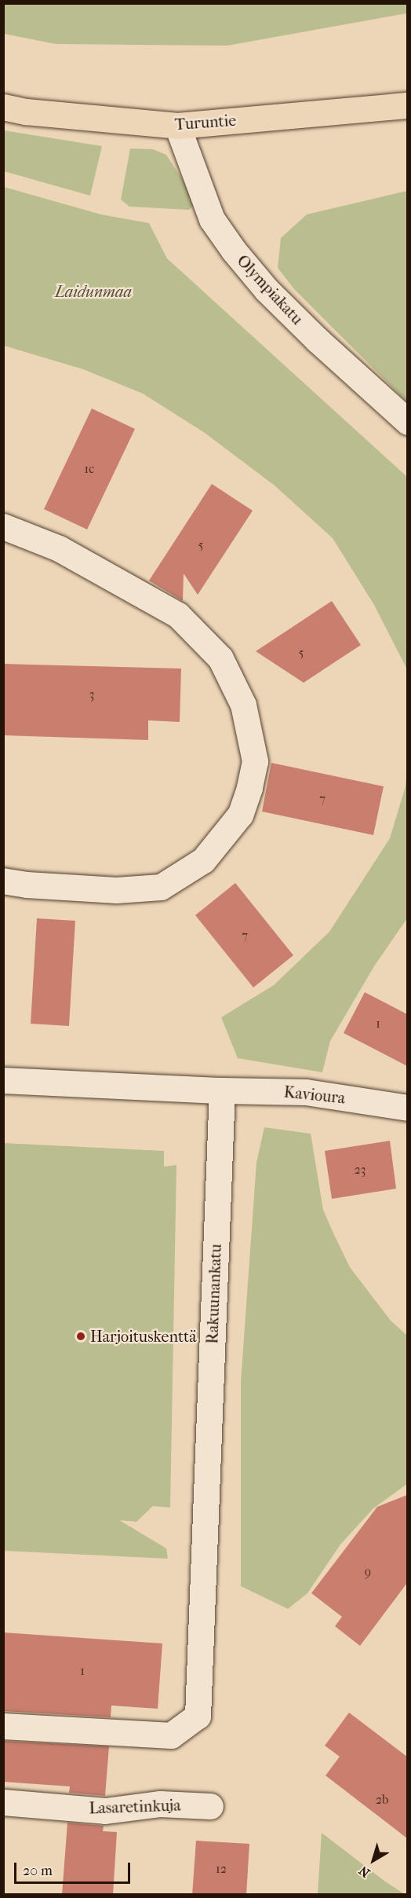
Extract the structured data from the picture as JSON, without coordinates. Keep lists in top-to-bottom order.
{
  "streets": {
    "main road": ["Turuntie"],
    "street": [
      "Olympiakatu",
      "Kavioura",
      "Rakuunankatu",
      "Lasaretinkuja"
    ]
  },
  "crossings": [
    ["Turuntie", "Olympiakatu"],
    ["Kavioura", "Rakuunankatu"]
  ],
  "parks": ["Laidunmaa"],
  "places": ["Harjoituskenttä"],
  "house_numbers": [
    "1c",
    "5",
    "5",
    "3",
    "7",
    "7",
    "1",
    "23",
    "9",
    "1",
    "2b",
    "12"
  ],
  "scale_bar": "20 m",
  "north": "bottom left"
}
